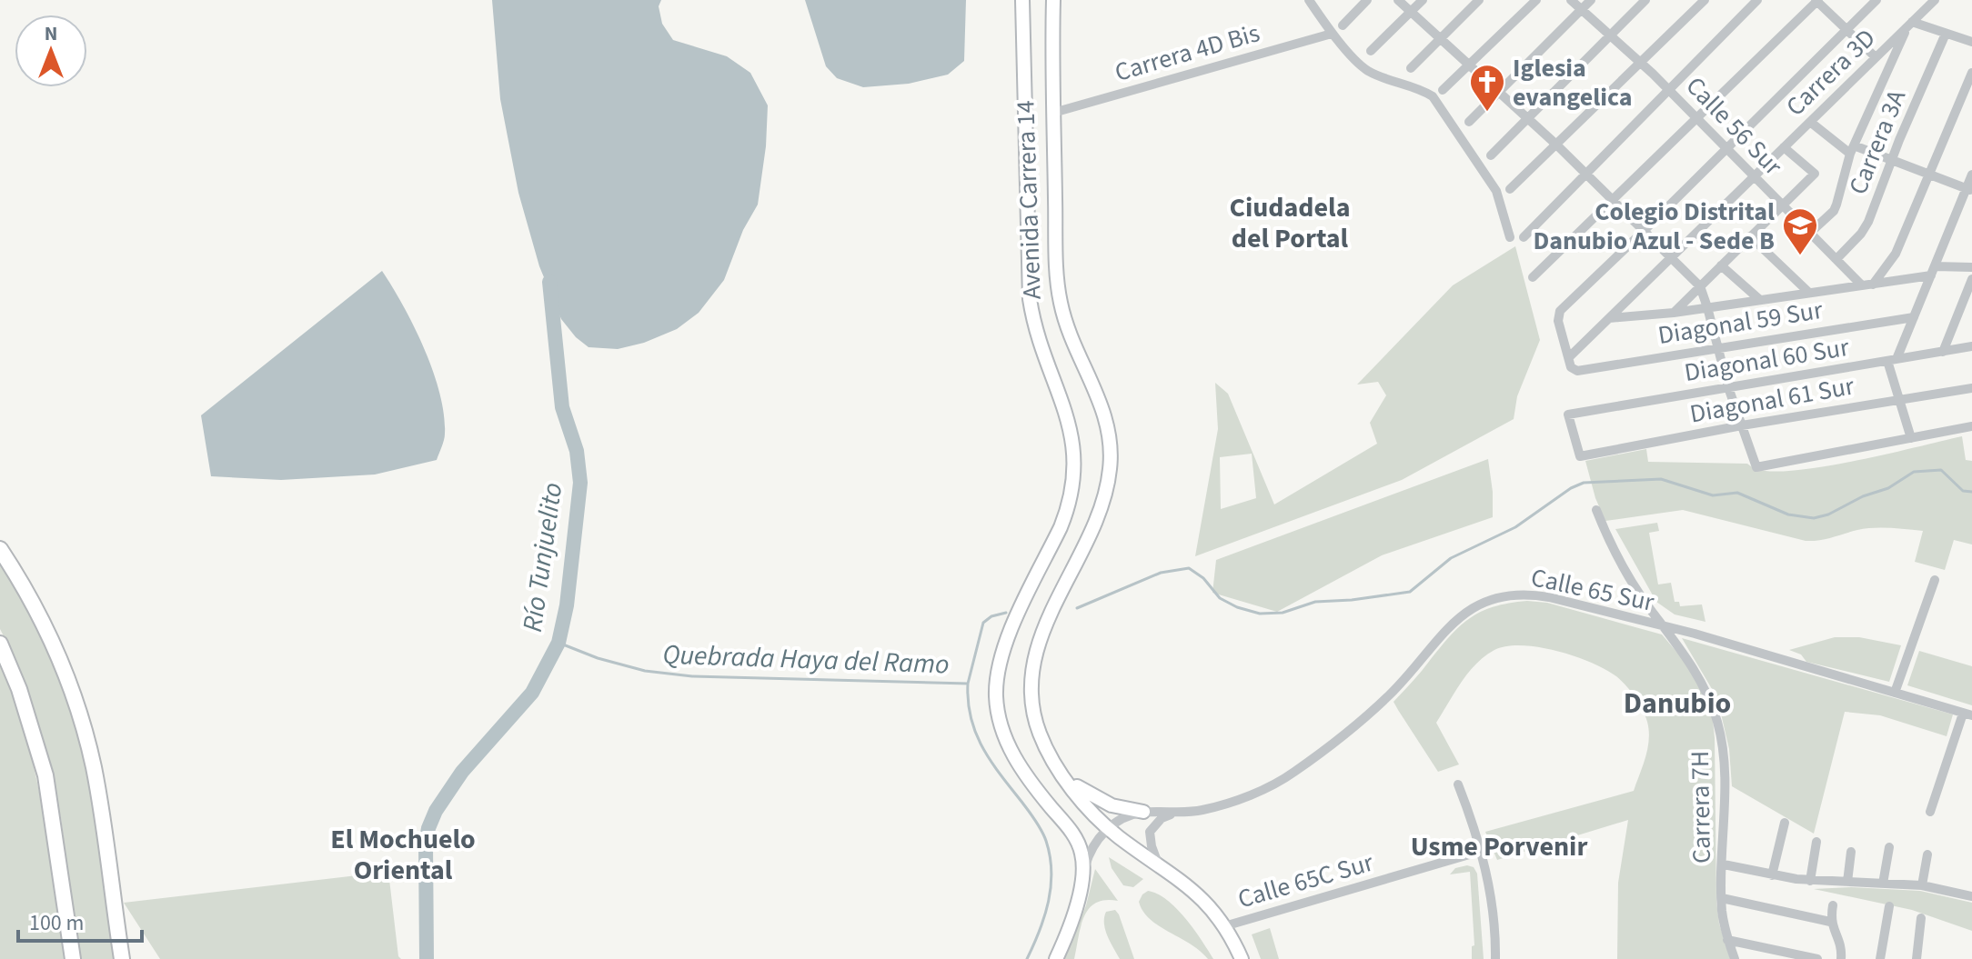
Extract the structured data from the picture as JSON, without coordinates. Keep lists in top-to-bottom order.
{
  "streets": {
    "main road": ["Avenida Carrera 14"],
    "street": [
      "Carrera 4D Bis",
      "Carrera 3D",
      "Calle 56 Sur",
      "Carrera 3A",
      "Diagonal 59 Sur",
      "Diagonal 60 Sur",
      "Diagonal 61 Sur",
      "Calle 65 Sur",
      "Carrera 7H",
      "Calle 65C Sur"
    ]
  },
  "crossings": [
    ["Carrera 4D Bis", "Avenida Carrera 14"],
    ["Carrera 3D", "Calle 56 Sur"],
    ["Carrera 3D", "Diagonal 59 Sur"],
    ["Calle 56 Sur", "Carrera 3A"],
    ["Avenida Carrera 14", "Calle 65 Sur"],
    ["Avenida Carrera 14", "Calle 65C Sur"],
    ["Diagonal 60 Sur", "Diagonal 61 Sur"],
    ["Calle 65 Sur", "Carrera 7H"]
  ],
  "districts": [
    "Ciudadela del Portal",
    "Danubio",
    "El Mochuelo Oriental",
    "Usme Porvenir"
  ],
  "water": ["Río Tunjuelito", "Quebrada Haya del Ramo"],
  "places": {
    "church": ["Iglesia evangelica"],
    "school or university": ["Colegio Distrital Danubio Azul - Sede B"]
  },
  "scale_bar": "100 m",
  "north": "top"
}
